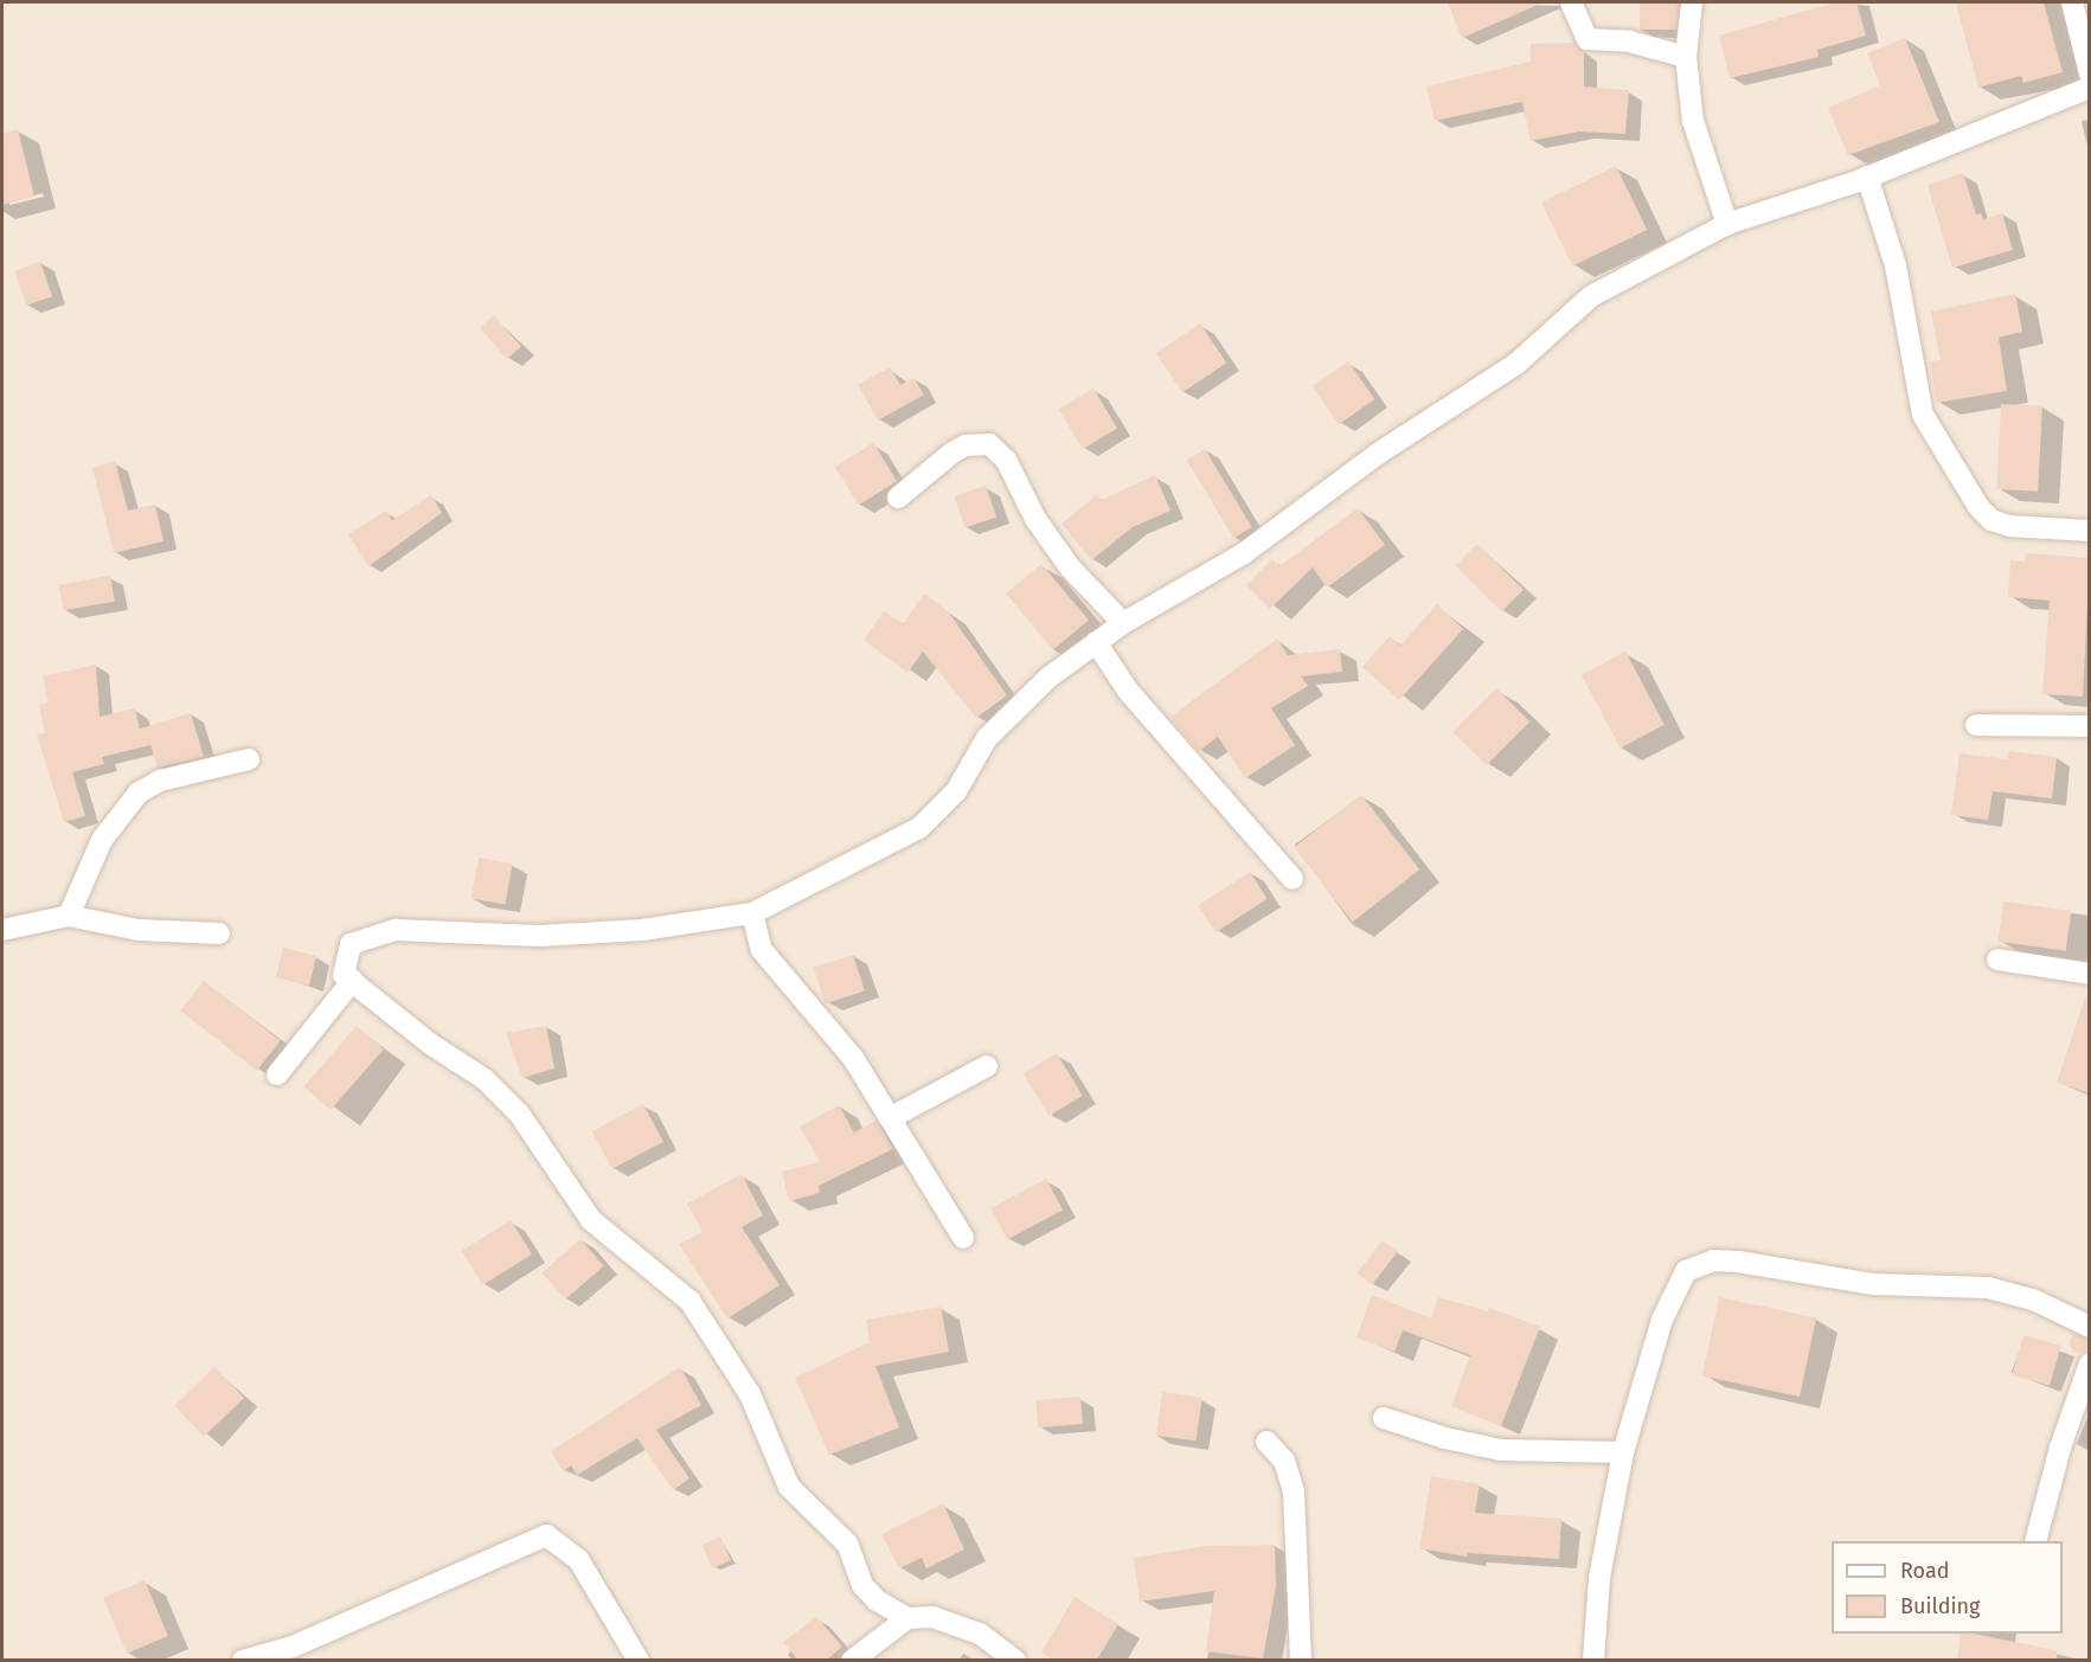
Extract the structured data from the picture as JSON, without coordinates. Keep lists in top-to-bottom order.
{
  "legend": ["Road", "Building"]
}
